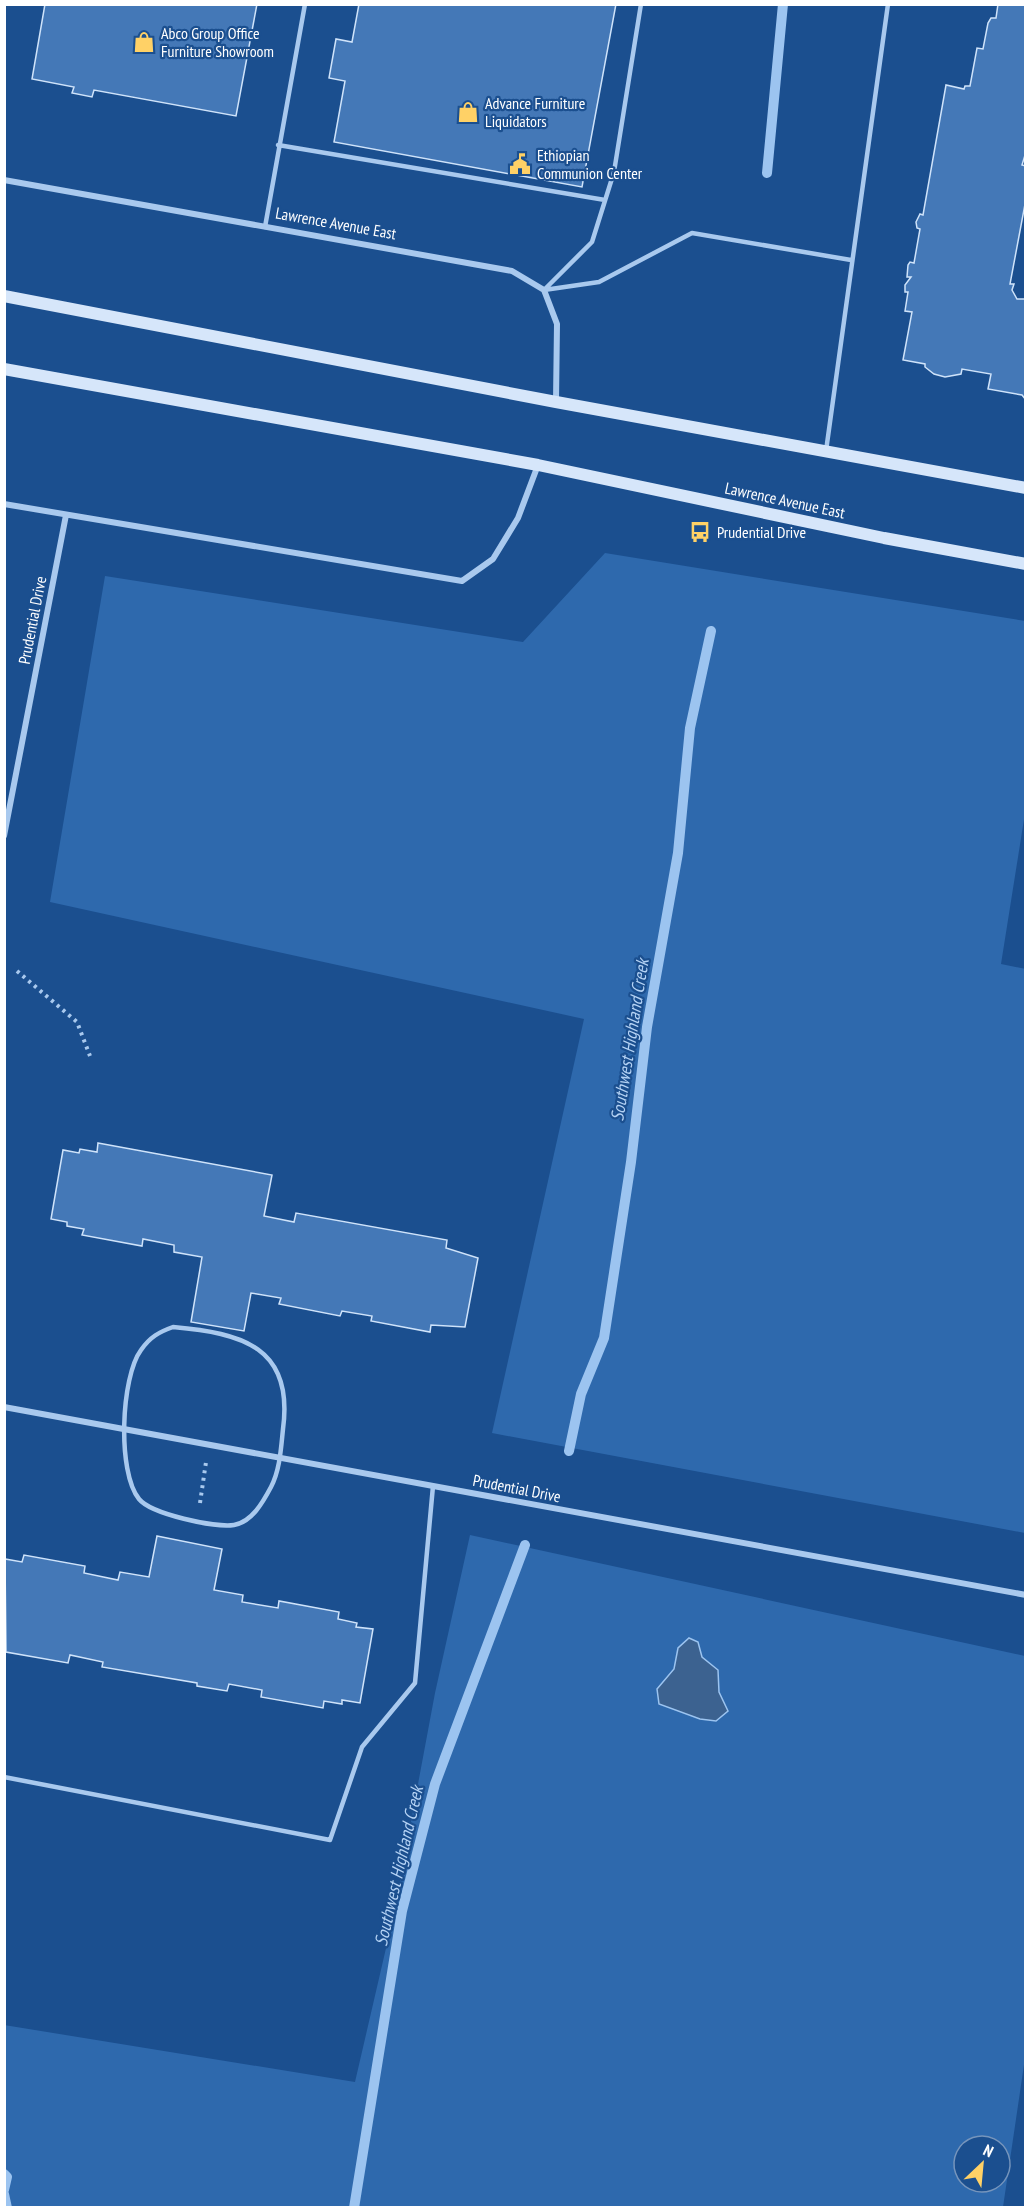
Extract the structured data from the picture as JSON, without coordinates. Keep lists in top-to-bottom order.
{
  "streets": {
    "main road": ["Lawrence Avenue East"],
    "street": ["Prudential Drive"]
  },
  "water": ["Southwest Highland Creek"],
  "places": {
    "shop": ["Abco Group Office Furniture Showroom", "Advance Furniture Liquidators"],
    "public building": ["Ethiopian Communion Center"],
    "bus stop": ["Prudential Drive"]
  },
  "north": "top right"
}
